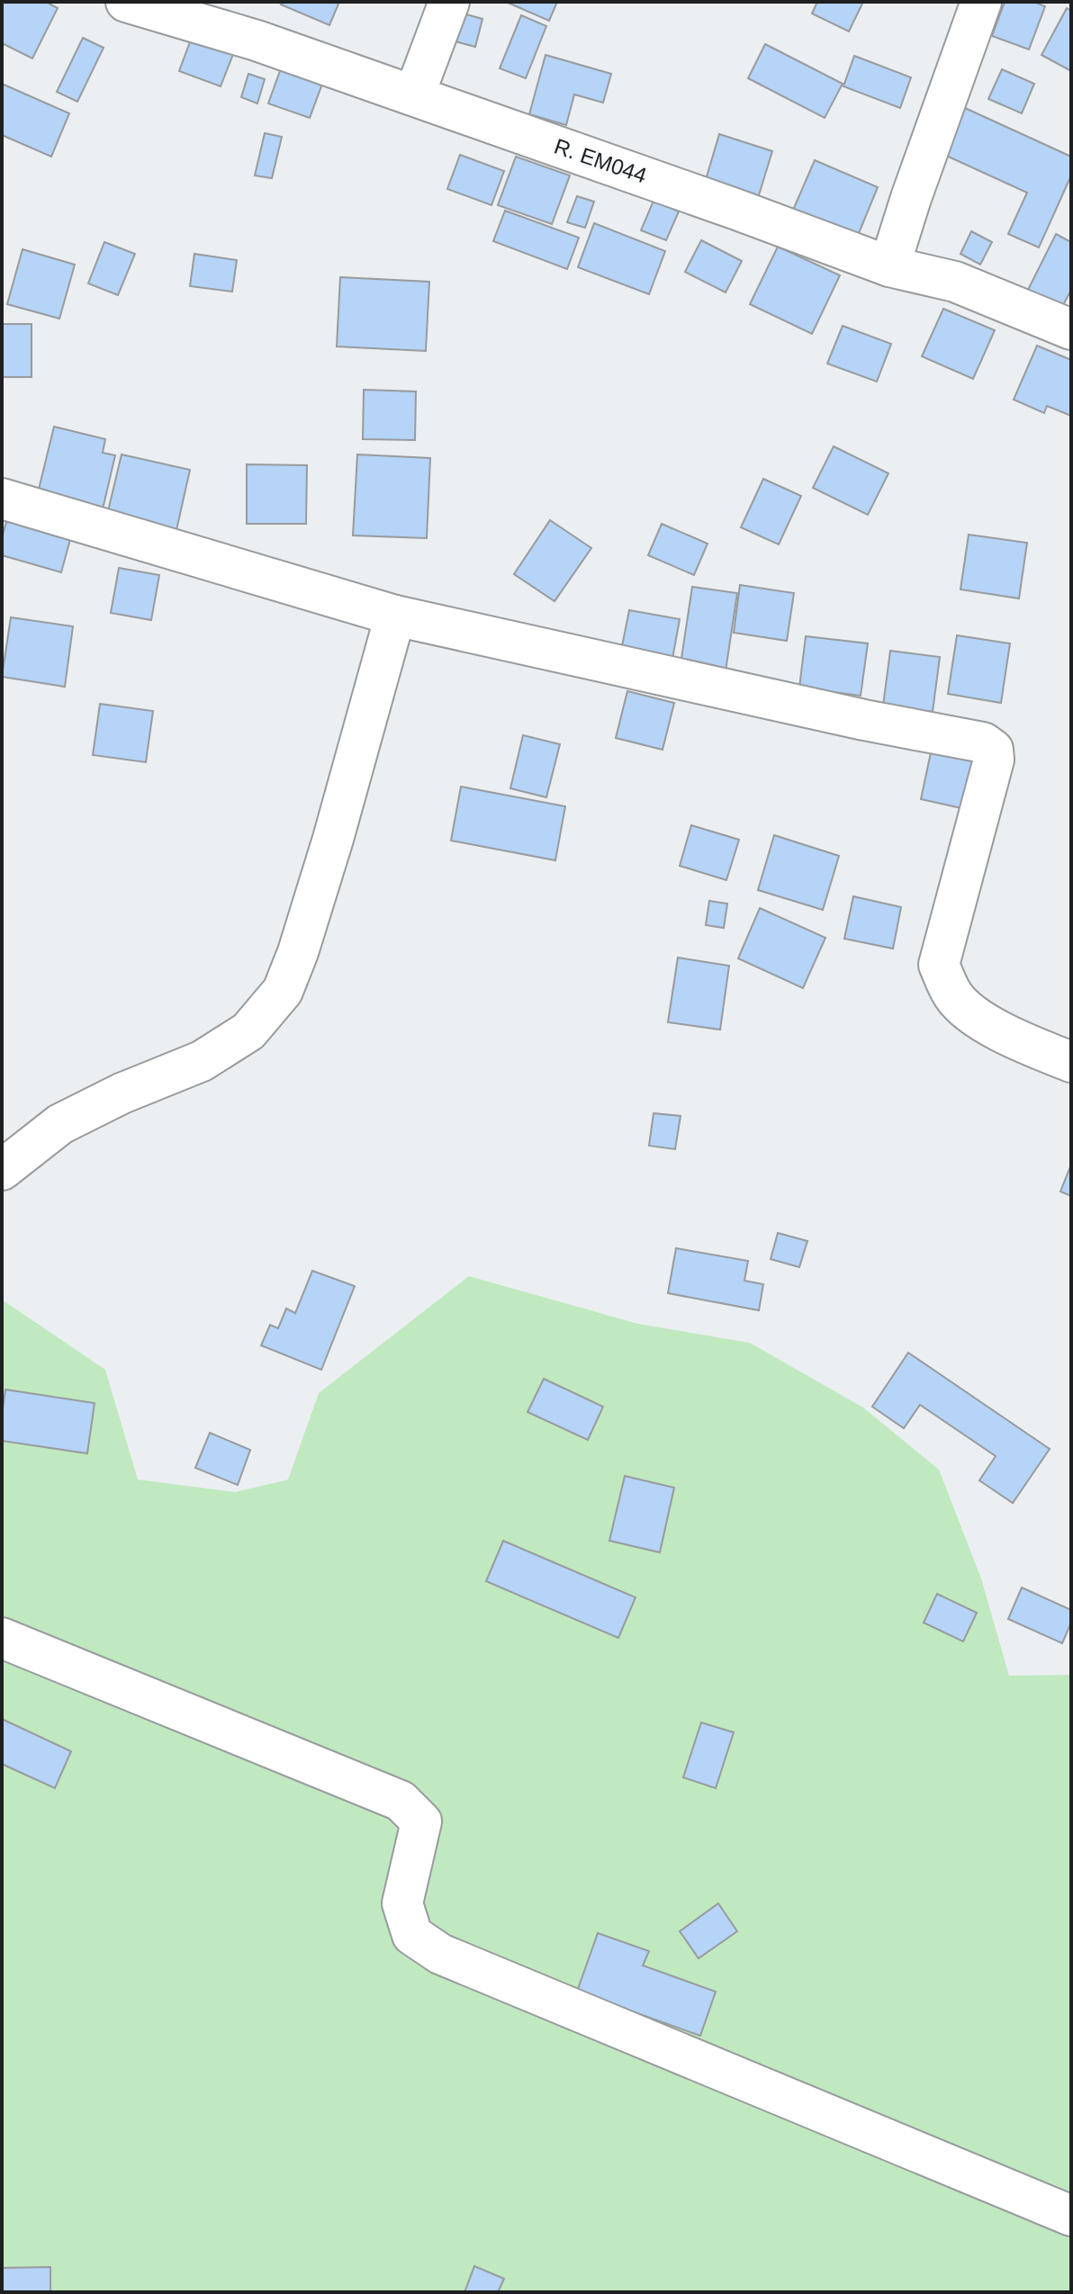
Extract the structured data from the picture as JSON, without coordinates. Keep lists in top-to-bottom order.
{
  "streets": {
    "street": ["R. EM044"]
  }
}
